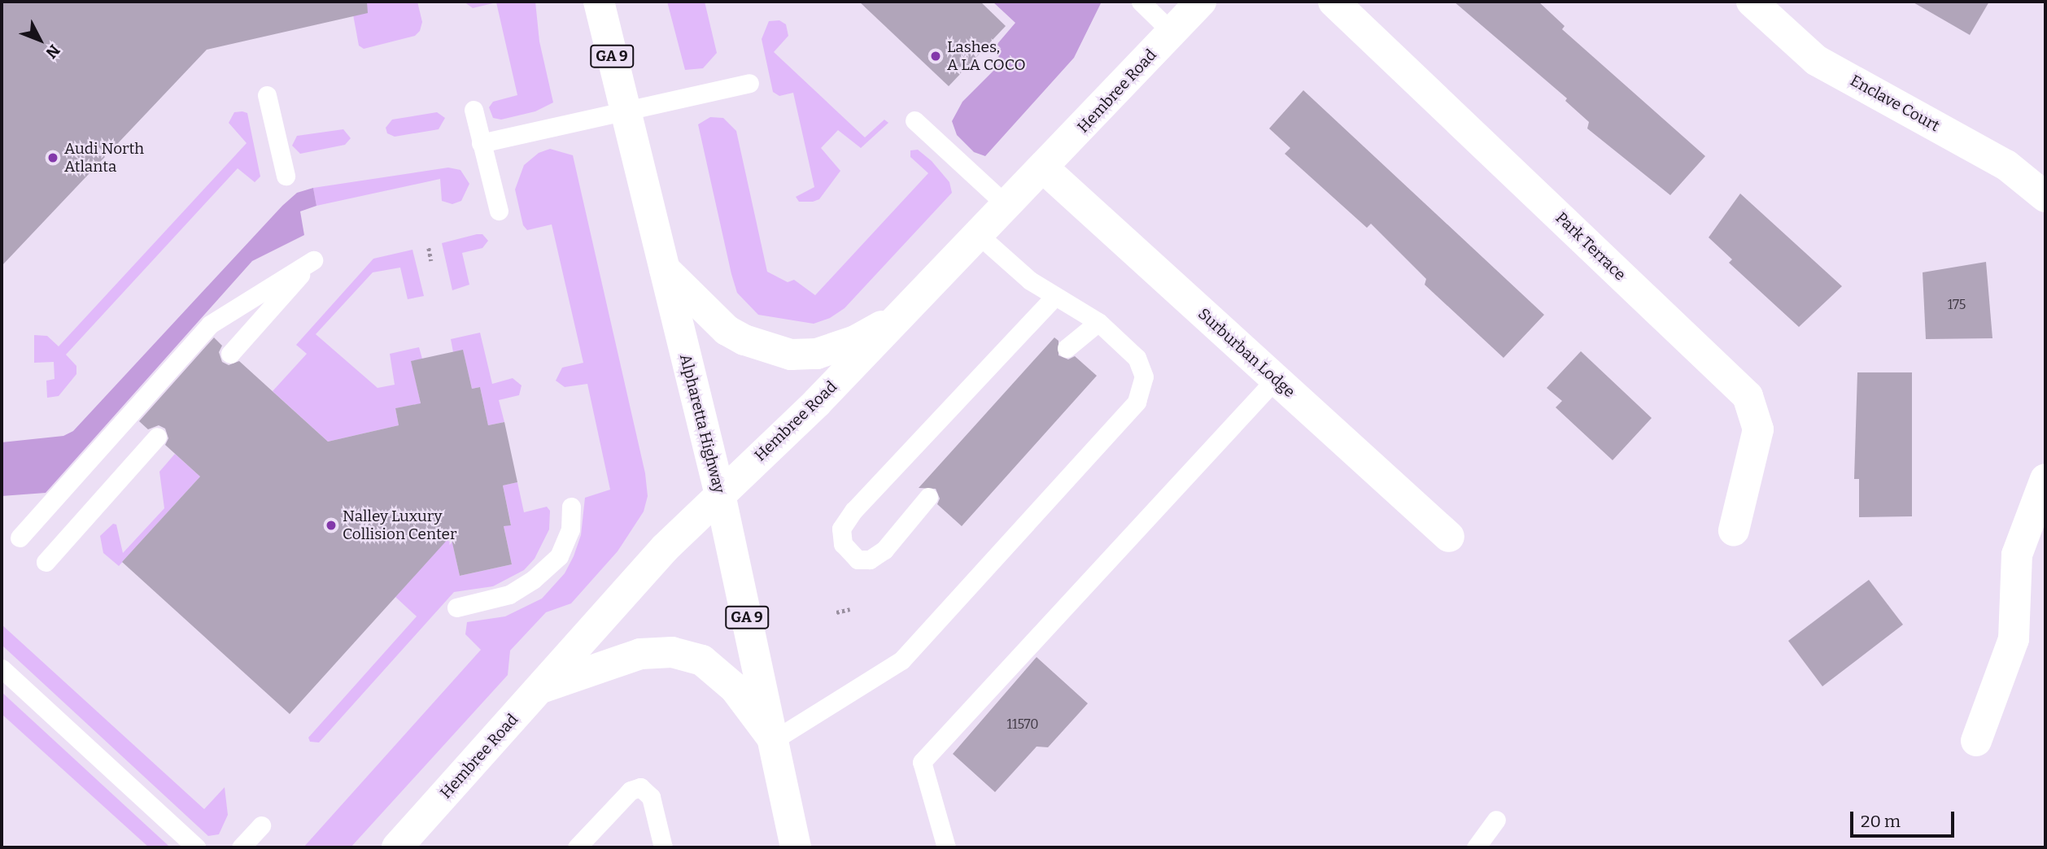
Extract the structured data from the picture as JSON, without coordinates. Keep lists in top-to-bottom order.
{
  "streets": {
    "main road": [
      "GA 9",
      "Hembree Road",
      "Enclave Court",
      "Park Terrace",
      "Surburban Lodge",
      "Alpharetta Highway"
    ]
  },
  "crossings": [
    ["Hembree Road", "Surburban Lodge"],
    ["Hembree Road", "Alpharetta Highway"]
  ],
  "places": ["Lashes, A LA COCO", "Audi North Atlanta", "Nalley Luxury Collision Center"],
  "house_numbers": ["175", "11570"],
  "scale_bar": "20 m",
  "north": "bottom right"
}
